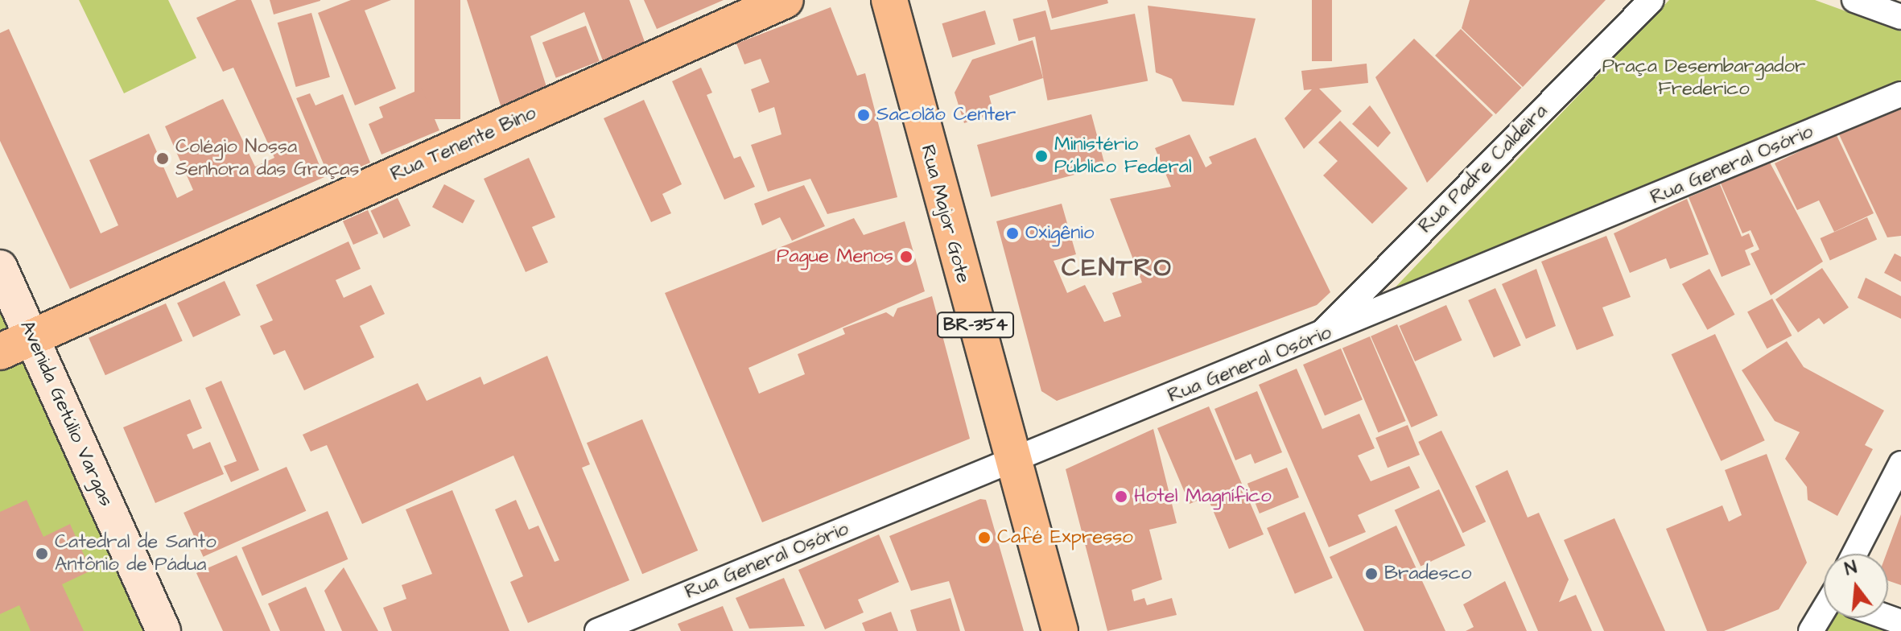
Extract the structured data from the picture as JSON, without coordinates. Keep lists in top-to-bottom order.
{
  "streets": {
    "main road": ["Rua Tenente Bino", "Rua Major Gote", "BR-354"],
    "street": ["Rua General Osório", "Rua Padre Caldeira", "Avenida Getúlio Vargas"]
  },
  "crossings": [
    ["Rua Tenente Bino", "Avenida Getúlio Vargas"],
    ["Rua General Osório", "Rua Padre Caldeira"],
    ["Rua General Osório", "Rua Major Gote"]
  ],
  "districts": ["CENTRO"],
  "parks": ["Praça Desembargador Frederico"],
  "places": [
    "Sacolão Center",
    "Ministério Público Federal",
    "Colégio Nossa Senhora das Graças",
    "Oxigênio",
    "Pague Menos",
    "Hotel Magnífico",
    "Café Expresso",
    "Catedral de Santo Antônio de Pádua",
    "Bradesco"
  ],
  "north": "top"
}
